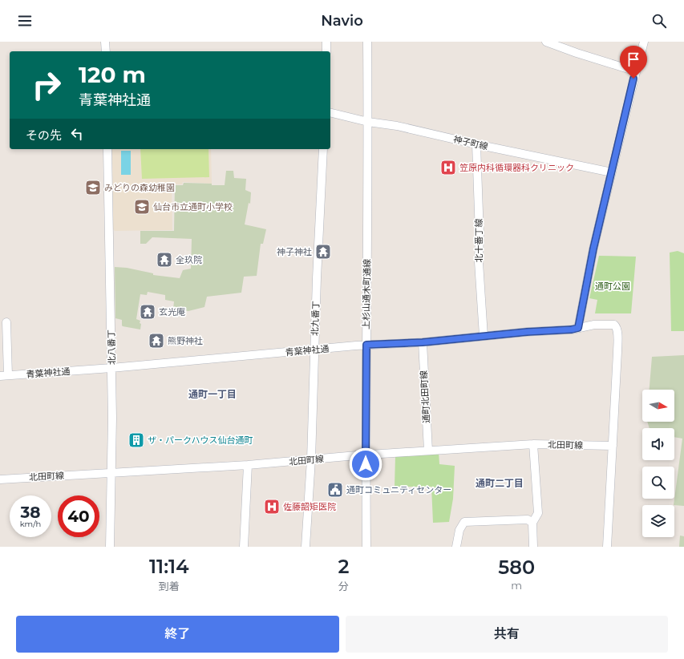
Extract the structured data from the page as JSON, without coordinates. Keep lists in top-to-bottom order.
{
  "streets": {
    "street": [
      "神子町線",
      "北十番丁線",
      "上杉山通木町通線",
      "北九番丁",
      "北八番丁",
      "青葉神社通",
      "通町北田町線",
      "北田町線"
    ]
  },
  "crossings": [
    ["神子町線", "北十番丁線"],
    ["神子町線", "上杉山通木町通線"],
    ["北十番丁線", "青葉神社通"],
    ["上杉山通木町通線", "青葉神社通"],
    ["上杉山通木町通線", "北田町線"],
    ["北九番丁", "青葉神社通"],
    ["北九番丁", "北田町線"],
    ["北八番丁", "青葉神社通"],
    ["北八番丁", "北田町線"],
    ["青葉神社通", "通町北田町線"],
    ["青葉神社通", "北田町線"],
    ["通町北田町線", "北田町線"]
  ],
  "districts": ["通町一丁目", "通町二丁目"],
  "parks": ["通町公園"],
  "places": {
    "hospital": ["笠原内科循環器科クリニック", "佐藤韶矩医院"],
    "school or university": ["みどりの森幼稚園", "仙台市立通町小学校"],
    "temple": [
      "神子神社",
      "全玖院",
      "玄光庵",
      "熊野神社"
    ],
    "building": ["ザ・パークハウス仙台通町"],
    "public building": ["通町コミュニティセンター"]
  },
  "north": "right",
  "page": {
    "header": "Navio",
    "turn": ["120 m", "青葉神社通"],
    "then": "その先",
    "speed": "38 km/h",
    "limit": "40",
    "eta": [
      "11:14",
      "到着",
      "2",
      "分",
      "580",
      "m"
    ],
    "buttons": ["終了", "共有"]
  }
}
